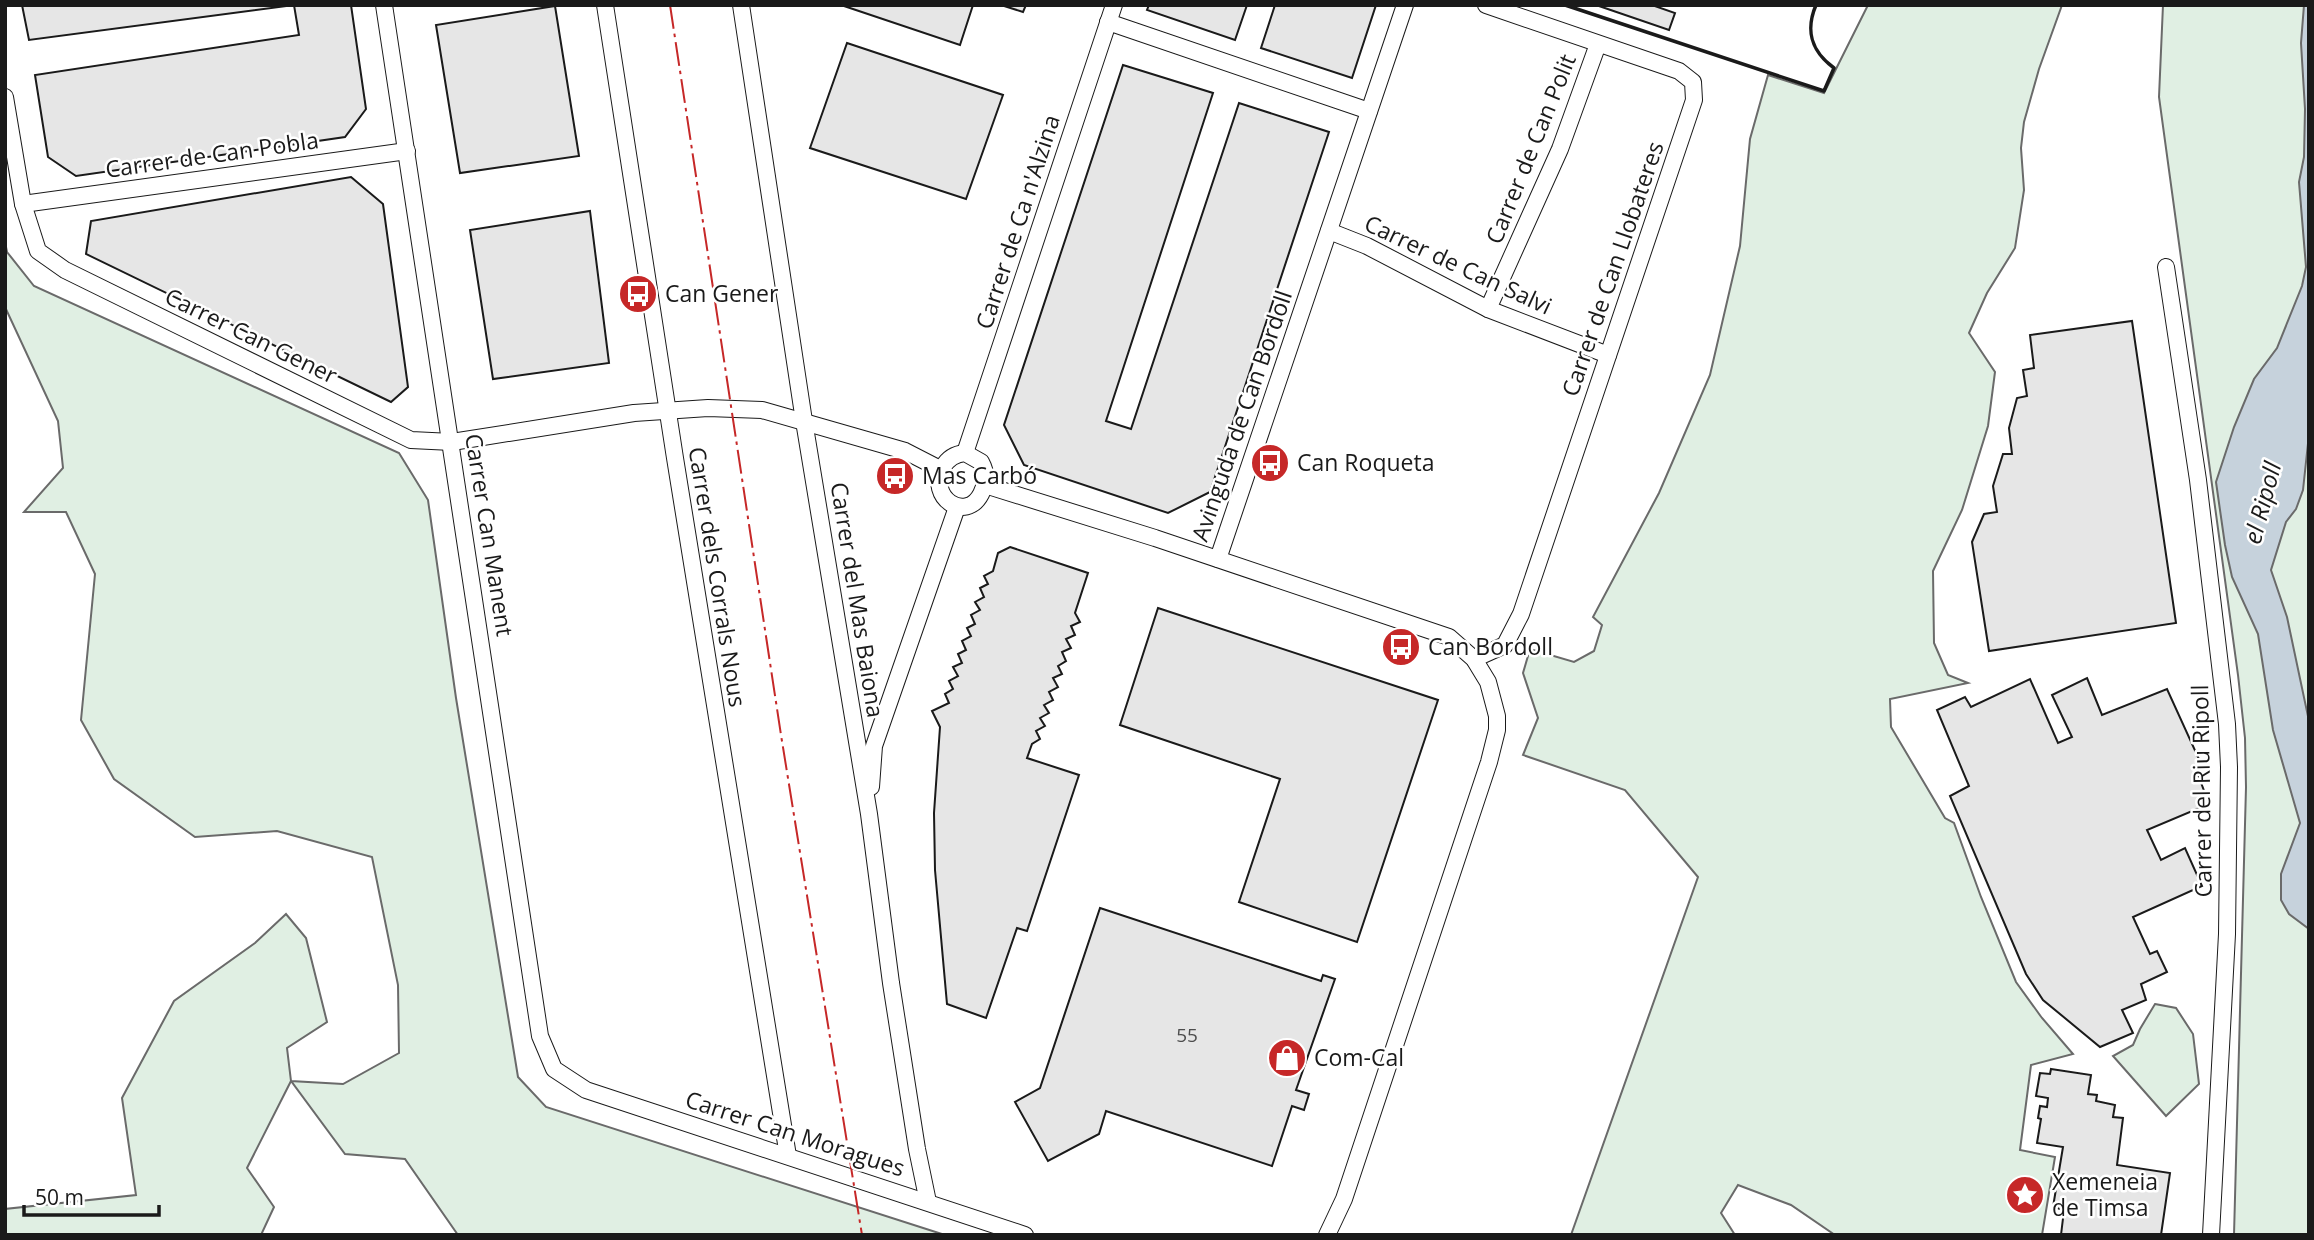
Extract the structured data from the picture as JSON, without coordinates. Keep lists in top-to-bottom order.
{
  "streets": {
    "street": [
      "Carrer de Can Polit",
      "Carrer de Can Pobla",
      "Carrer de Ca n'Alzina",
      "Carrer de Can Salvi",
      "Carrer de Can Llobateres",
      "Carrer Can Gener",
      "Avinguda de Can Bordoll",
      "Carrer Can Manent",
      "Carrer dels Corrals Nous",
      "Carrer del Mas Baiona",
      "Carrer del Riu Ripoll",
      "Carrer Can Moragues"
    ]
  },
  "crossings": [
    ["Carrer de Can Polit", "Carrer de Can Salvi"],
    ["Carrer de Can Polit", "Carrer de Can Llobateres"],
    ["Carrer de Can Pobla", "Carrer Can Gener"],
    ["Carrer de Can Pobla", "Carrer Can Manent"],
    ["Carrer de Ca n'Alzina", "Carrer Can Gener"],
    ["Carrer de Can Salvi", "Carrer de Can Llobateres"],
    ["Carrer de Can Salvi", "Avinguda de Can Bordoll"],
    ["Carrer de Can Llobateres", "Avinguda de Can Bordoll"],
    ["Carrer Can Gener", "Carrer Can Manent"],
    ["Carrer Can Gener", "Carrer dels Corrals Nous"],
    ["Carrer Can Gener", "Carrer del Mas Baiona"],
    ["Carrer Can Manent", "Carrer Can Moragues"],
    ["Carrer dels Corrals Nous", "Carrer Can Moragues"],
    ["Carrer del Mas Baiona", "Carrer Can Moragues"]
  ],
  "water": ["el Ripoll"],
  "places": {
    "bus stop": [
      "Can Gener",
      "Can Roqueta",
      "Mas Carbó",
      "Can Bordoll"
    ],
    "shop": ["Com-Cal"],
    "place": ["Xemeneia de Timsa"]
  },
  "house_numbers": ["55"],
  "scale_bar": "50 m"
}
